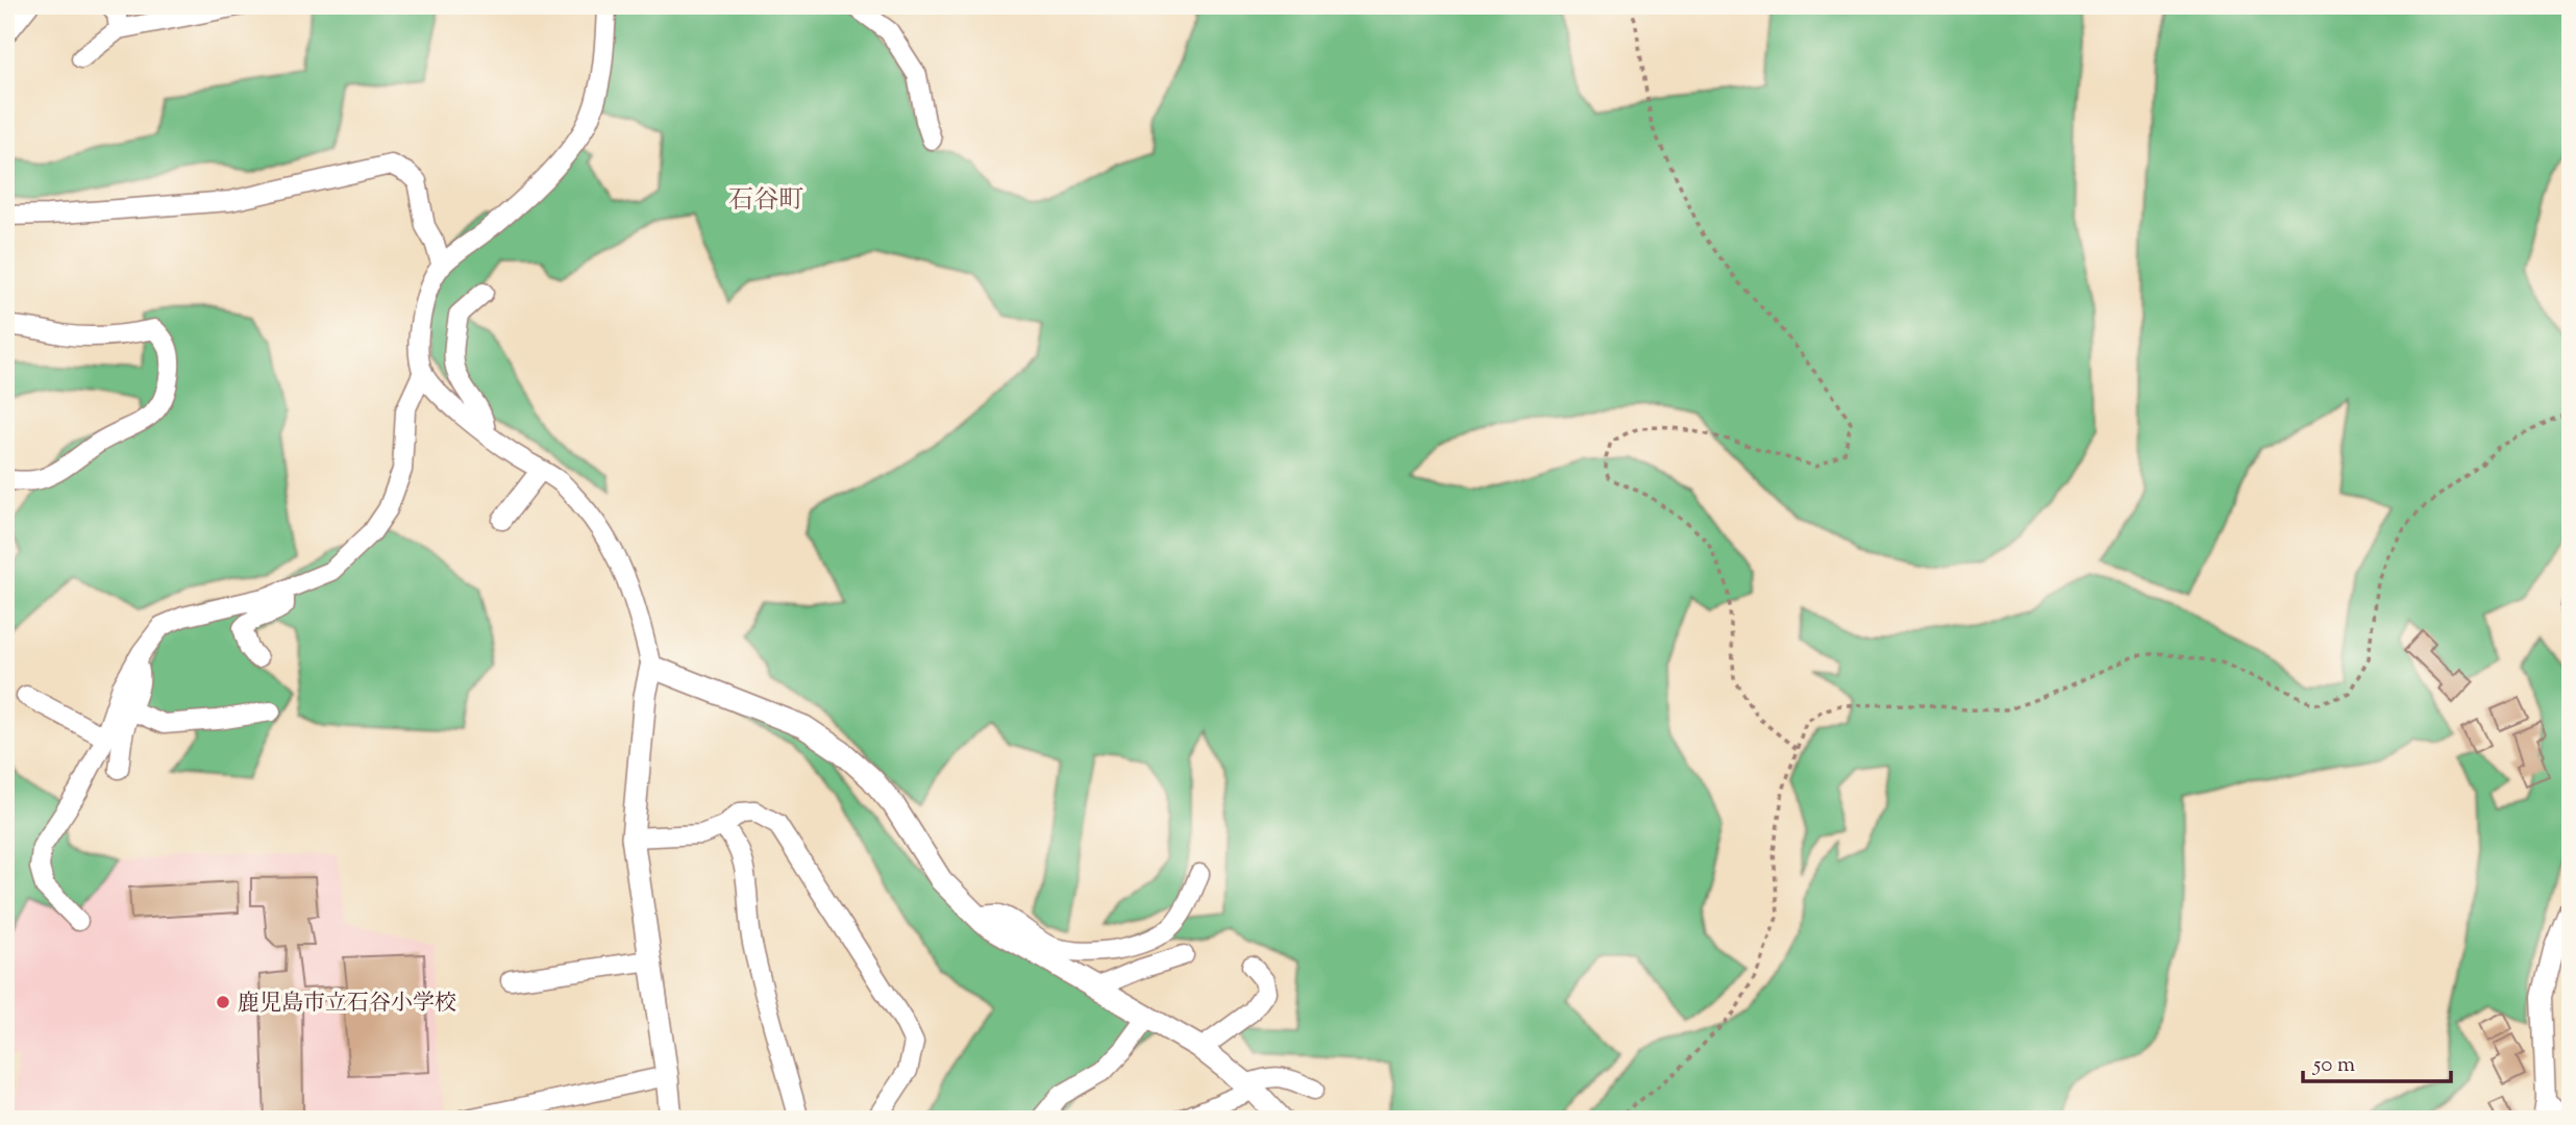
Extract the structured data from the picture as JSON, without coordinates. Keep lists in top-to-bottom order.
{
  "districts": ["石谷町"],
  "places": ["鹿児島市立石谷小学校"],
  "scale_bar": "50 m"
}
